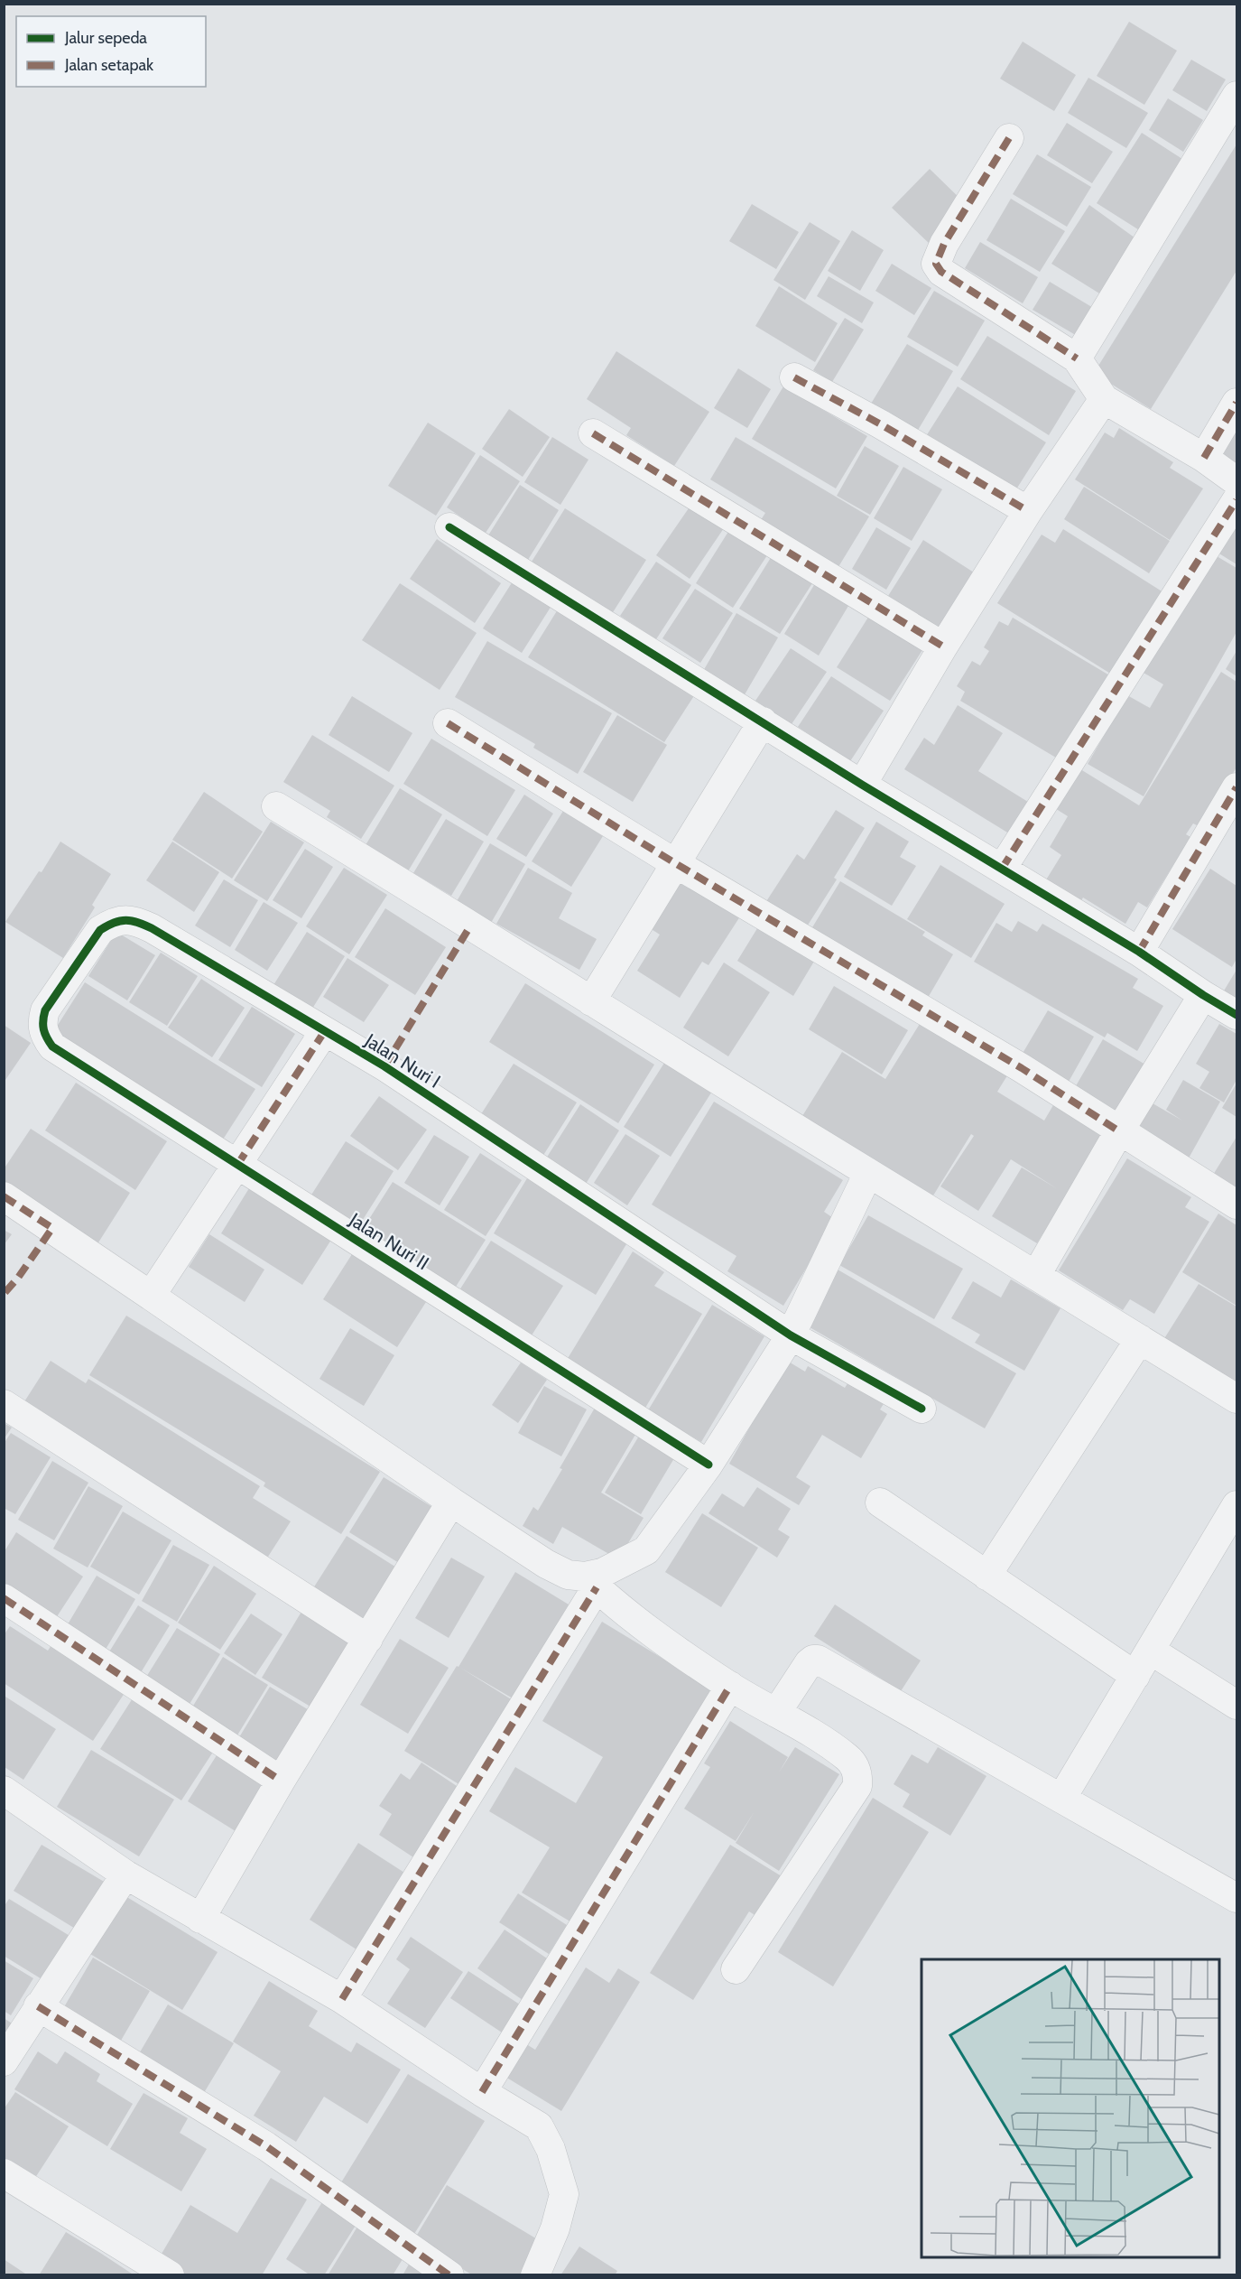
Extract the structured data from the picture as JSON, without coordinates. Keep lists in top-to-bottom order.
{
  "streets": {
    "street": ["Jalan Nuri I", "Jalan Nuri II"]
  },
  "crossings": [
    ["Jalan Nuri I", "Jalan Nuri II"]
  ],
  "legend": ["Jalur sepeda", "Jalan setapak"]
}
